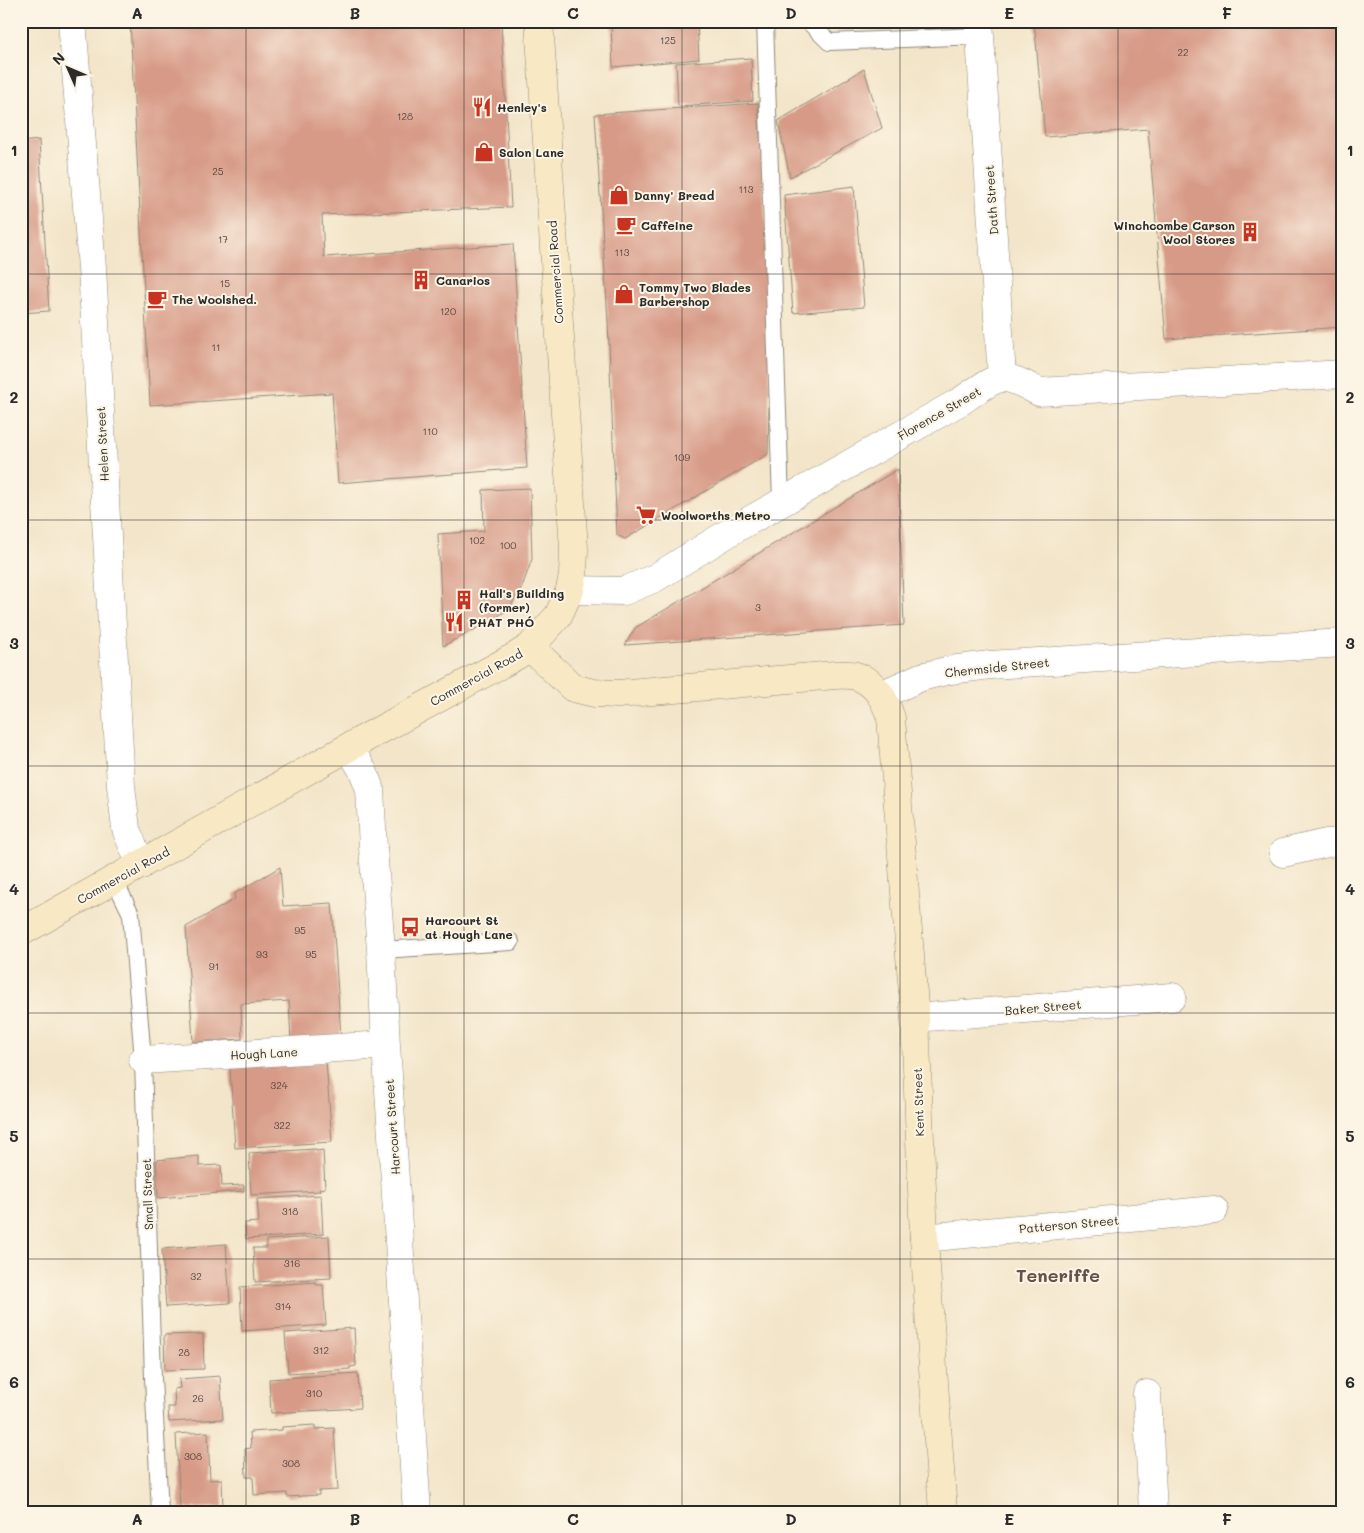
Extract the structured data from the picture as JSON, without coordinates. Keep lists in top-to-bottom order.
{
  "streets": {
    "street": [
      "Dath Street",
      "Commercial Road",
      "Florence Street",
      "Helen Street",
      "Chermside Street",
      "Baker Street",
      "Hough Lane",
      "Kent Street",
      "Harcourt Street",
      "Patterson Street"
    ],
    "lane": ["Small Street"]
  },
  "crossings": [
    ["Dath Street", "Florence Street"],
    ["Commercial Road", "Florence Street"],
    ["Commercial Road", "Helen Street"],
    ["Commercial Road", "Harcourt Street"],
    ["Commercial Road", "Small Street"],
    ["Chermside Street", "Kent Street"],
    ["Baker Street", "Kent Street"],
    ["Hough Lane", "Harcourt Street"],
    ["Hough Lane", "Small Street"],
    ["Kent Street", "Patterson Street"]
  ],
  "districts": ["Teneriffe"],
  "places": {
    "restaurant": ["Henley's", "PHAT PHÓ"],
    "shop": ["Salon Lane", "Danny' Bread", "Tommy Two Blades Barbershop"],
    "cafe": ["Caffeine", "The Woolshed."],
    "building": ["Winchcombe Carson Wool Stores", "Canarios", "Hall's Building (former)"],
    "supermarket": ["Woolworths Metro"],
    "bus stop": ["Harcourt St at Hough Lane"]
  },
  "house_numbers": [
    "125",
    "22",
    "128",
    "25",
    "113",
    "17",
    "113",
    "15",
    "120",
    "11",
    "110",
    "109",
    "102",
    "100",
    "3",
    "95",
    "93",
    "95",
    "91",
    "324",
    "322",
    "318",
    "316",
    "32",
    "314",
    "312",
    "28",
    "310",
    "26",
    "308",
    "308"
  ],
  "north": "top left",
  "grid": {
    "columns": [
      "A",
      "B",
      "C",
      "D",
      "E",
      "F"
    ],
    "rows": [
      "1",
      "2",
      "3",
      "4",
      "5",
      "6"
    ]
  }
}
